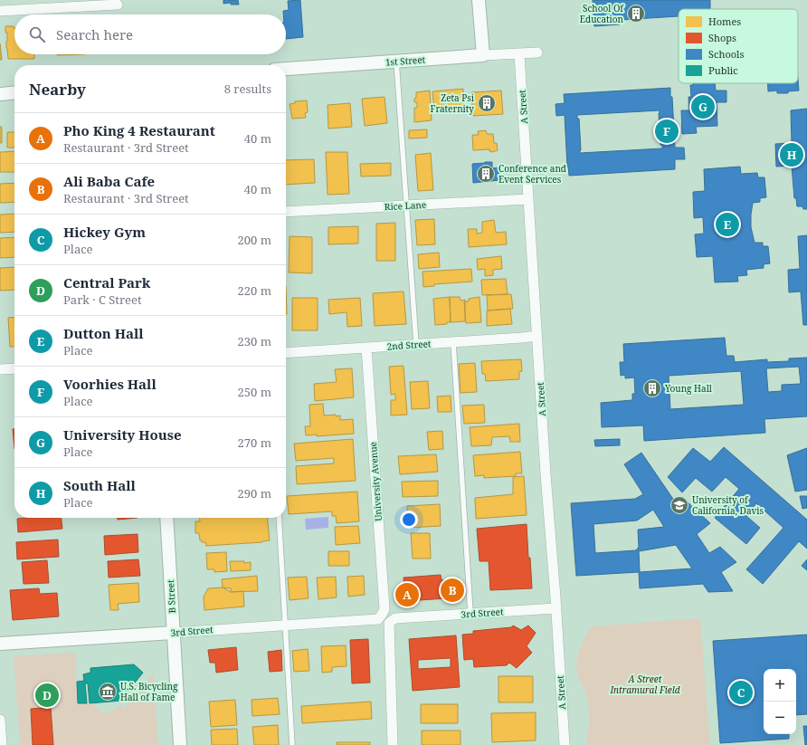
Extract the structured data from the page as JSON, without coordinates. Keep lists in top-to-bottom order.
{
  "streets": {
    "street": [
      "1st Street",
      "A Street",
      "Rice Lane",
      "2nd Street",
      "University Avenue",
      "B Street",
      "3rd Street"
    ]
  },
  "crossings": [
    ["1st Street", "A Street"],
    ["A Street", "Rice Lane"],
    ["A Street", "2nd Street"],
    ["A Street", "3rd Street"],
    ["2nd Street", "University Avenue"],
    ["University Avenue", "3rd Street"],
    ["B Street", "3rd Street"]
  ],
  "parks": ["A Street Intramural Field"],
  "places": {
    "building": [
      "School Of Education",
      "Zeta Psi Fraternity",
      "Conference and Event Services",
      "Young Hall"
    ],
    "school or university": ["University of California, Davis"],
    "museum": ["U.S. Bicycling Hall of Fame"]
  },
  "legend": [
    "Homes",
    "Shops",
    "Schools",
    "Public"
  ],
  "page": {
    "search": "Search here",
    "heading": ["Nearby", "8 results"],
    "pins": [
      "G",
      "F",
      "H",
      "E",
      "B",
      "A",
      "C",
      "D"
    ],
    "list": [
      {
        "mark": "A",
        "name": "Pho King 4 Restaurant",
        "note": "Restaurant · 3rd Street",
        "value": "40 m"
      },
      {
        "mark": "B",
        "name": "Ali Baba Cafe",
        "note": "Restaurant · 3rd Street",
        "value": "40 m"
      },
      {
        "mark": "C",
        "name": "Hickey Gym",
        "note": "Place",
        "value": "200 m"
      },
      {
        "mark": "D",
        "name": "Central Park",
        "note": "Park · C Street",
        "value": "220 m"
      },
      {
        "mark": "E",
        "name": "Dutton Hall",
        "note": "Place",
        "value": "230 m"
      },
      {
        "mark": "F",
        "name": "Voorhies Hall",
        "note": "Place",
        "value": "250 m"
      },
      {
        "mark": "G",
        "name": "University House",
        "note": "Place",
        "value": "270 m"
      },
      {
        "mark": "H",
        "name": "South Hall",
        "note": "Place",
        "value": "290 m"
      }
    ],
    "map_buttons": ["+", "−"]
  }
}
